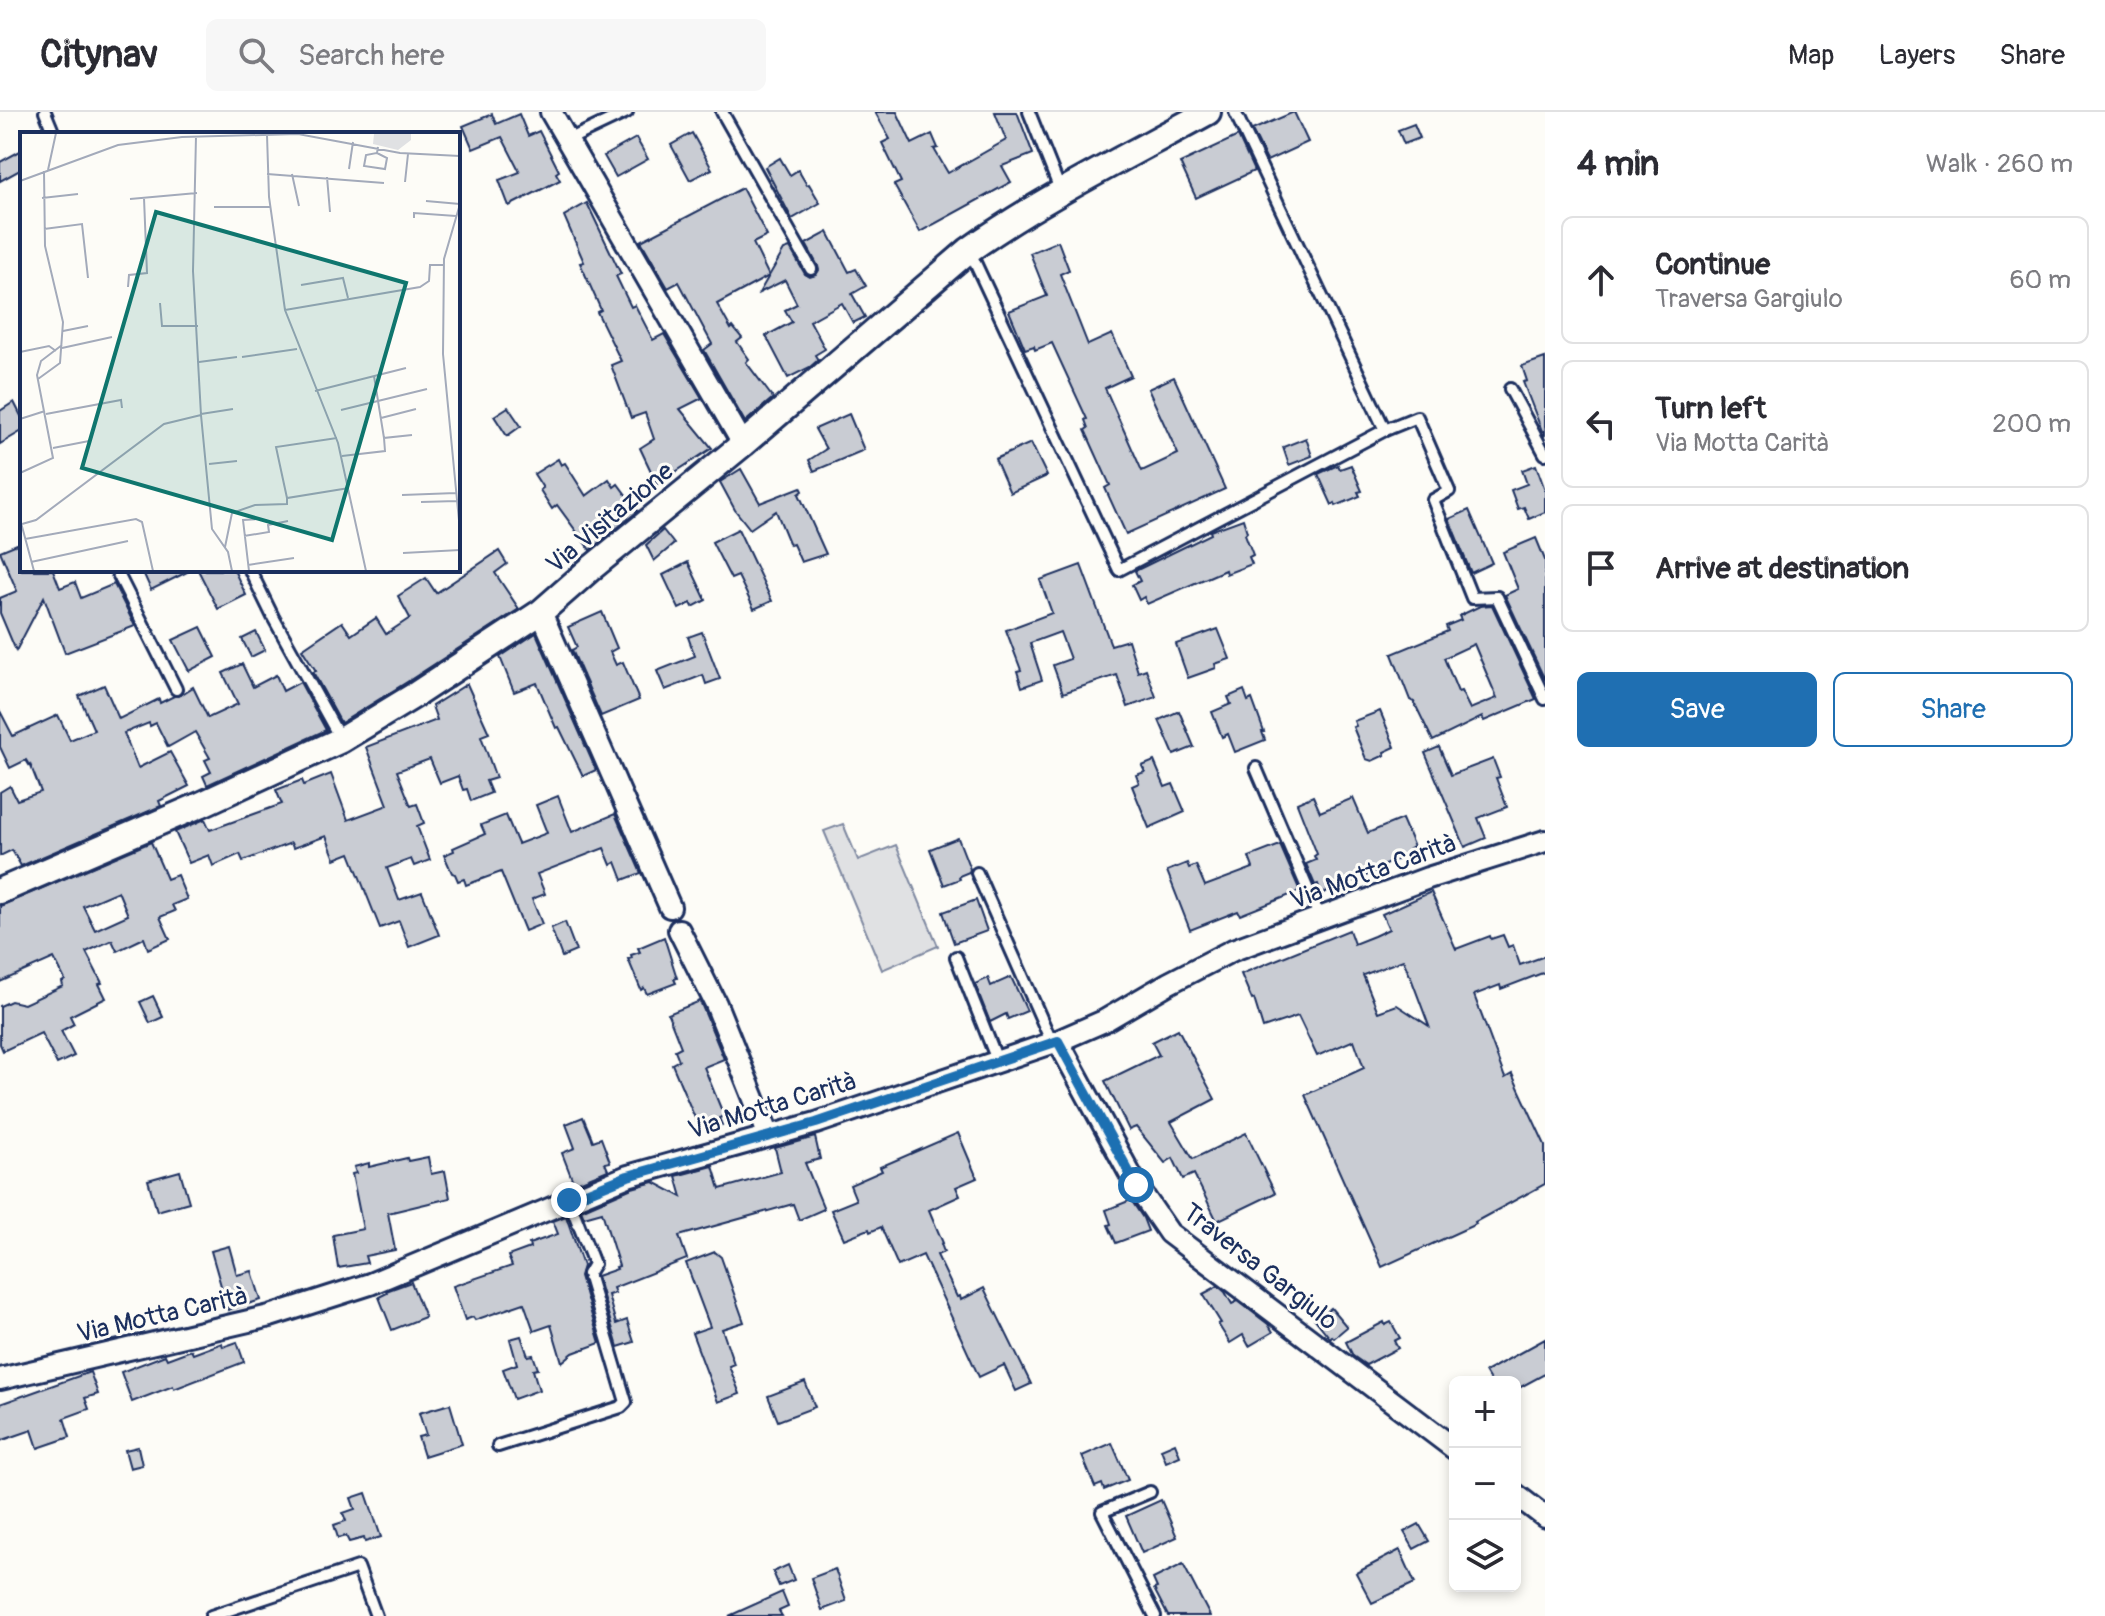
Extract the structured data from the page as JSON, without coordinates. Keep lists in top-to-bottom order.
{
  "streets": {
    "street": ["Via Visitazione", "Via Motta Carità", "Traversa Gargiulo"]
  },
  "crossings": [
    ["Via Motta Carità", "Traversa Gargiulo"]
  ],
  "page": {
    "header": "Citynav",
    "search": "Search here",
    "nav": ["Map", "Layers", "Share"],
    "heading": ["4 min", "Walk · 260 m"],
    "list": [
      ["Continue", "Traversa Gargiulo", "60 m"],
      ["Turn left", "Via Motta Carità", "200 m"],
      "Arrive at destination"
    ],
    "buttons": ["Save", "Share"],
    "map_buttons": ["+", "−"]
  }
}
